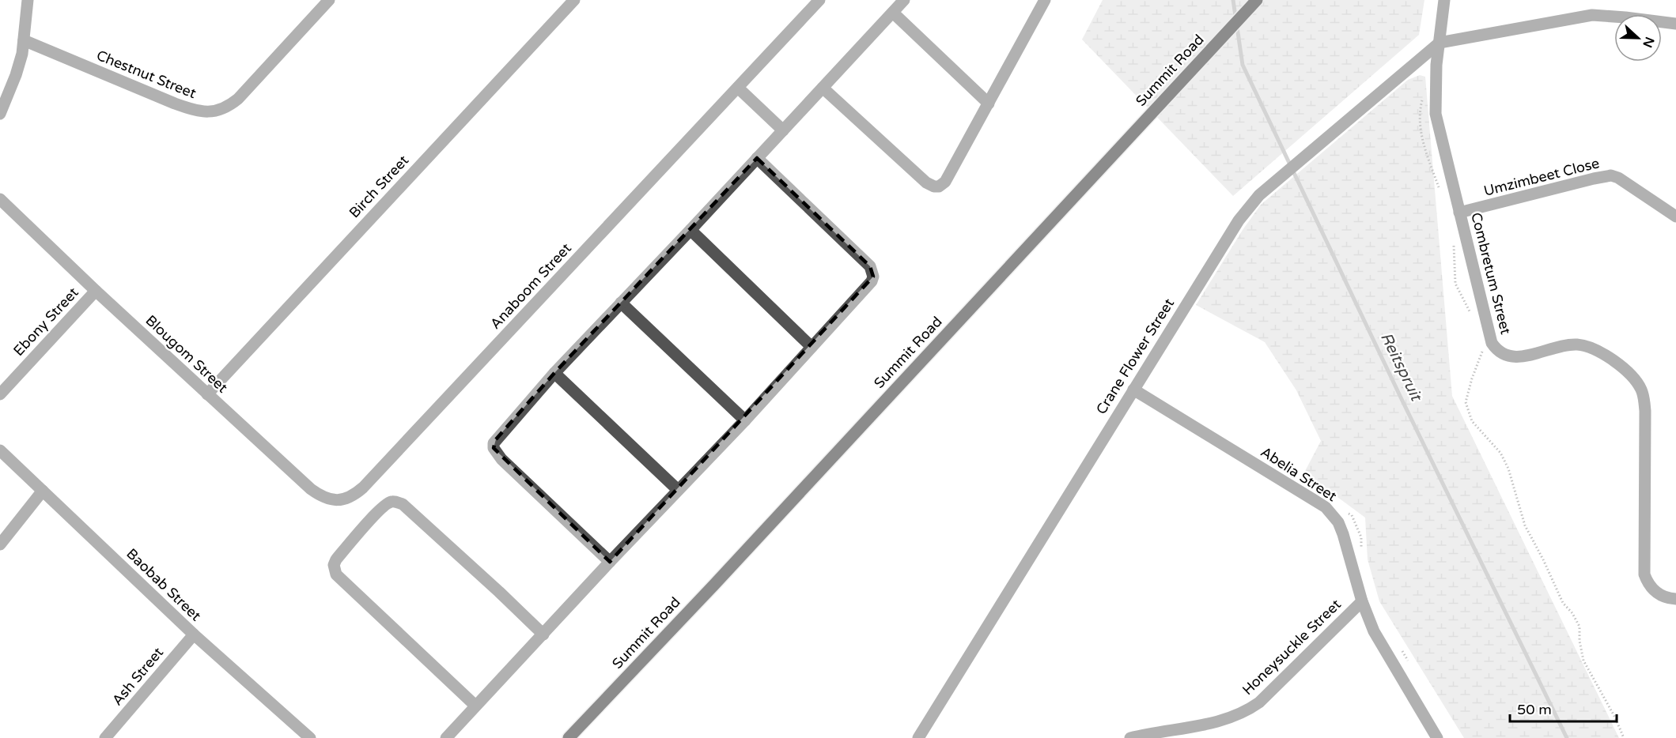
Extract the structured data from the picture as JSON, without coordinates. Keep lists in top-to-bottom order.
{
  "streets": {
    "main road": ["Summit Road"],
    "street": [
      "Chestnut Street",
      "Umzimbeet Close",
      "Birch Street",
      "Combretum Street",
      "Anaboom Street",
      "Ebony Street",
      "Blougom Street",
      "Crane Flower Street",
      "Abelia Street",
      "Baobab Street",
      "Honeysuckle Street",
      "Ash Street"
    ]
  },
  "crossings": [
    ["Umzimbeet Close", "Combretum Street"],
    ["Birch Street", "Blougom Street"],
    ["Combretum Street", "Crane Flower Street"],
    ["Anaboom Street", "Blougom Street"],
    ["Ebony Street", "Blougom Street"],
    ["Crane Flower Street", "Abelia Street"],
    ["Abelia Street", "Honeysuckle Street"],
    ["Baobab Street", "Ash Street"]
  ],
  "water": ["Reitspruit"],
  "scale_bar": "50 m",
  "north": "right"
}
